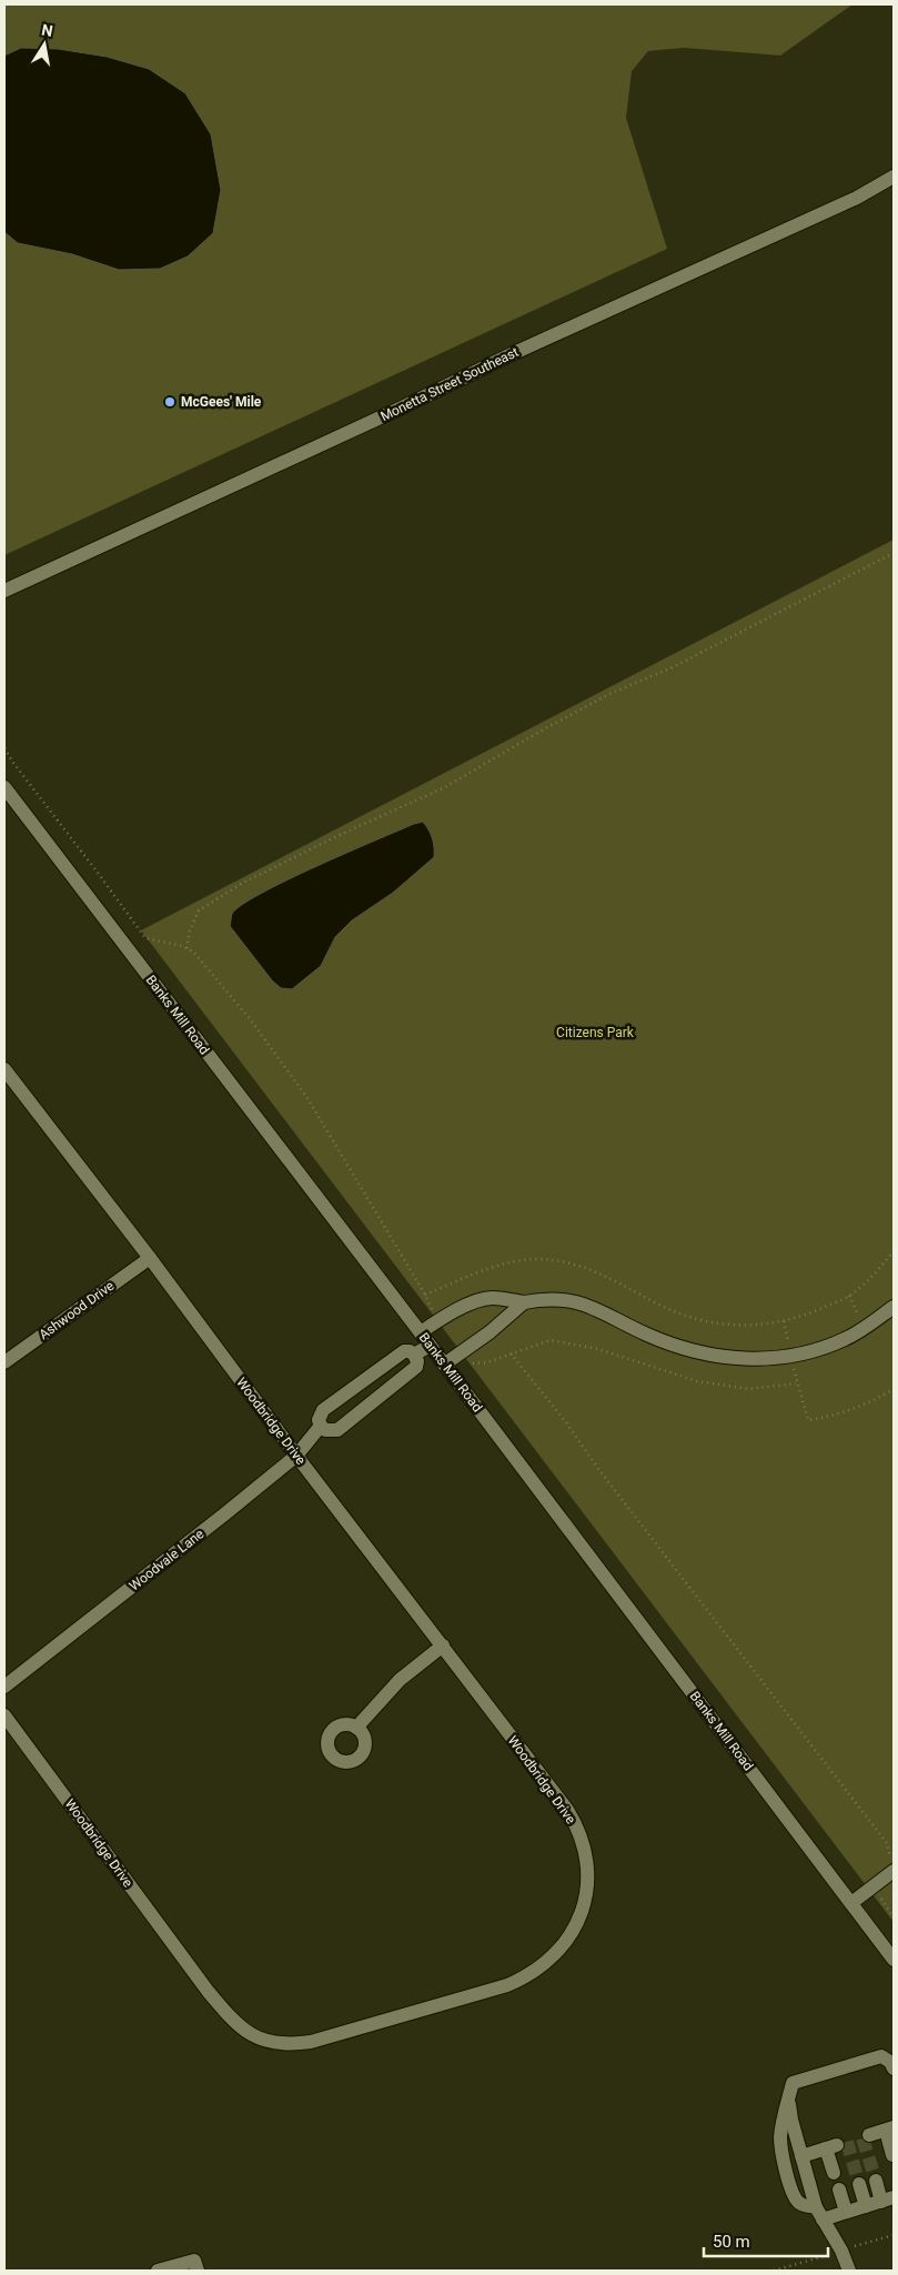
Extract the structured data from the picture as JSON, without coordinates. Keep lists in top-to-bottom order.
{
  "streets": {
    "street": [
      "Monetta Street Southeast",
      "Banks Mill Road",
      "Ashwood Drive",
      "Woodbridge Drive",
      "Woodvale Lane"
    ]
  },
  "crossings": [
    ["Banks Mill Road", "Woodvale Lane"],
    ["Ashwood Drive", "Woodbridge Drive"],
    ["Woodbridge Drive", "Woodvale Lane"]
  ],
  "parks": ["Citizens Park"],
  "places": ["McGees' Mile"],
  "scale_bar": "50 m",
  "north": "top"
}
